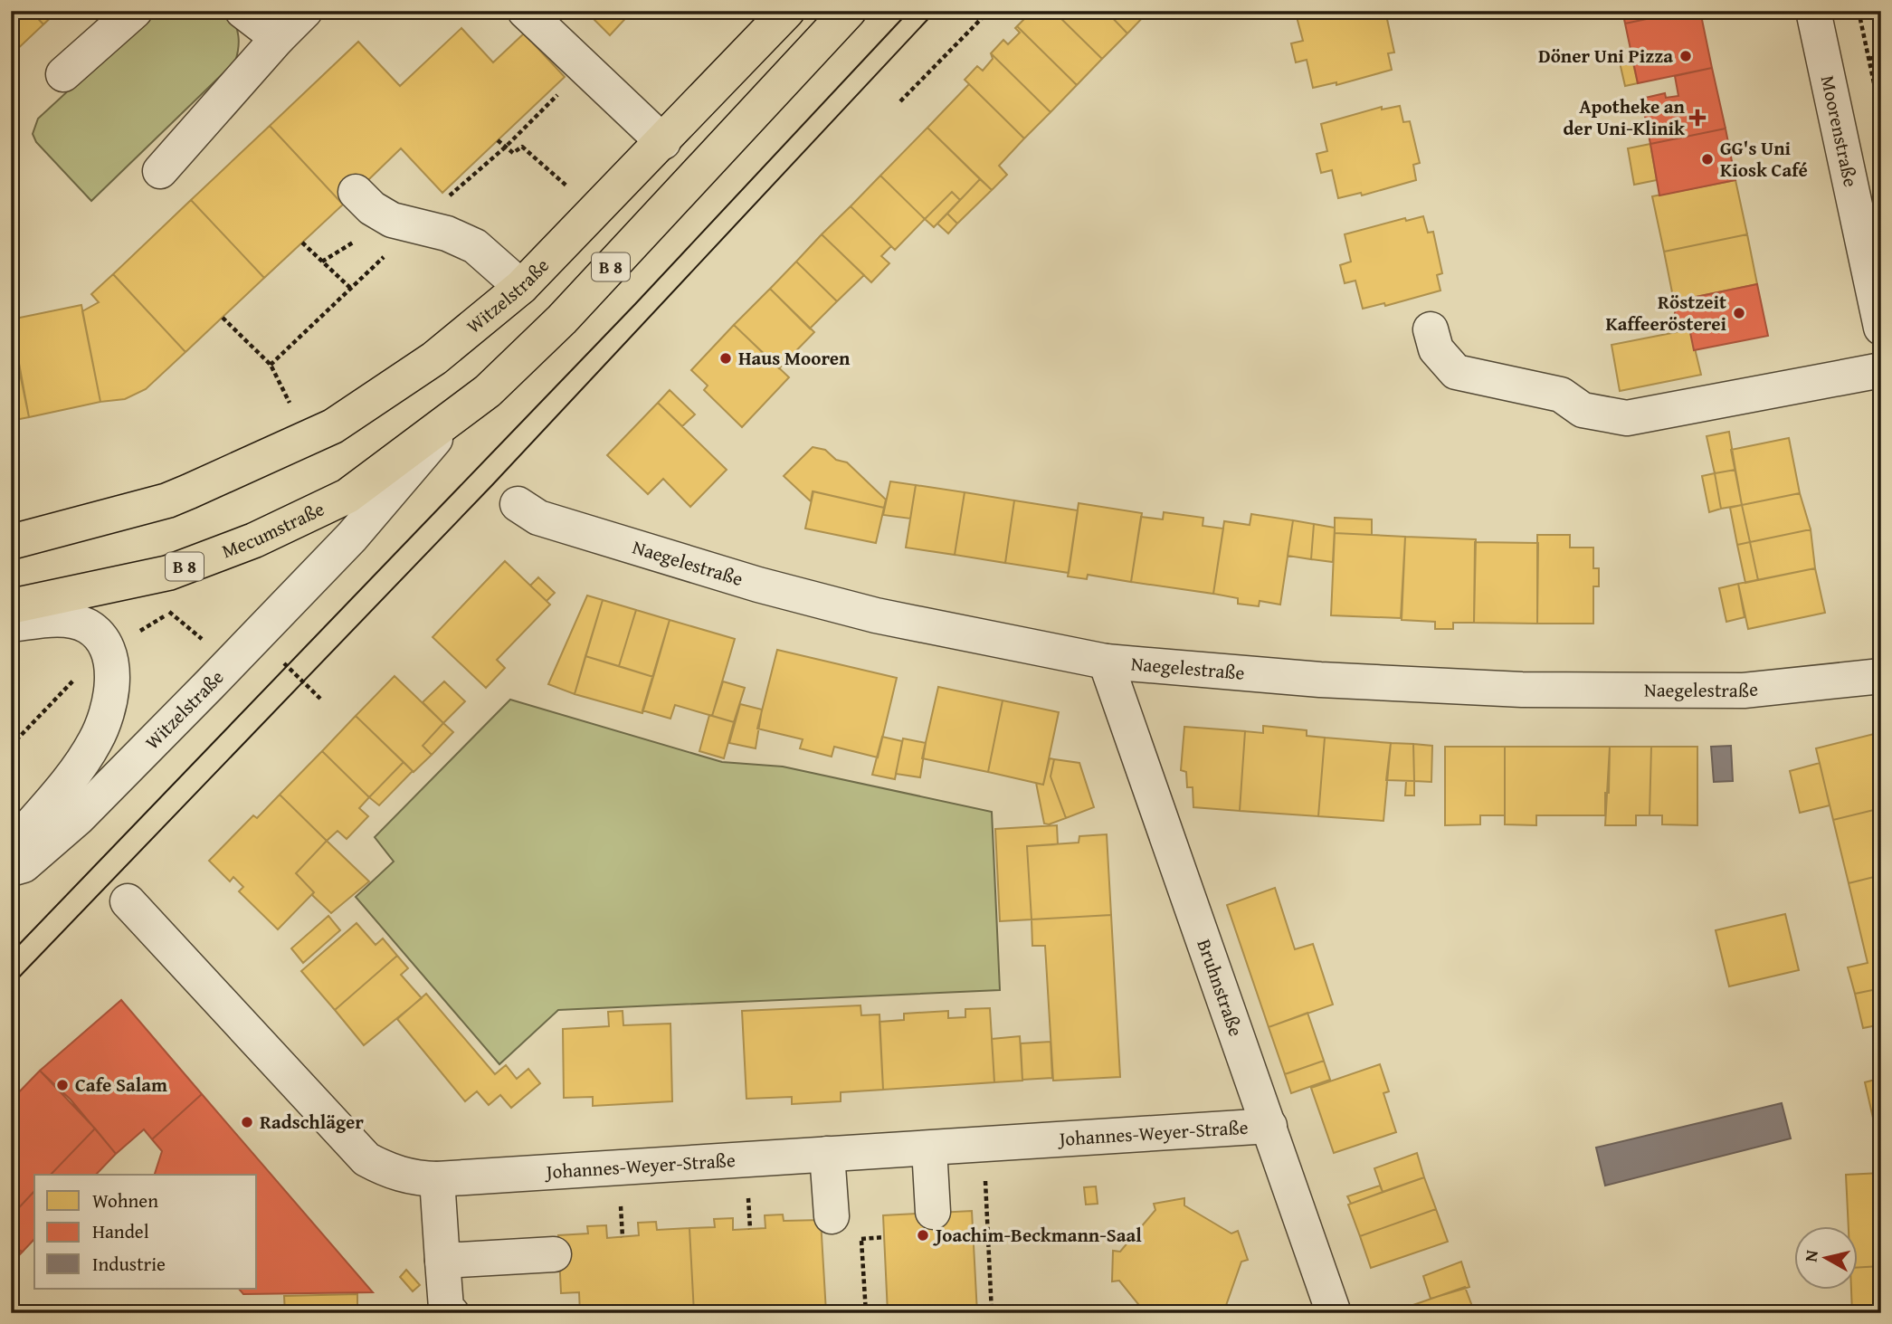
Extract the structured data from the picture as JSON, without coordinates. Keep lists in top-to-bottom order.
{
  "streets": {
    "main road": ["B 8", "Witzelstraße", "Mecumstraße"],
    "street": [
      "Moorenstraße",
      "Naegelestraße",
      "Bruhnstraße",
      "Johannes-Weyer-Straße"
    ]
  },
  "crossings": [
    ["Witzelstraße", "Mecumstraße"],
    ["Naegelestraße", "Bruhnstraße"],
    ["Bruhnstraße", "Johannes-Weyer-Straße"]
  ],
  "places": {
    "other": [
      "Döner Uni Pizza",
      "GG's Uni Kiosk Café",
      "Röstzeit Kaffeerösterei",
      "Haus Mooren",
      "Cafe Salam",
      "Radschläger",
      "Joachim-Beckmann-Saal"
    ],
    "health": ["Apotheke an der Uni-Klinik"]
  },
  "legend": ["Wohnen", "Handel", "Industrie"],
  "north": "left"
}
